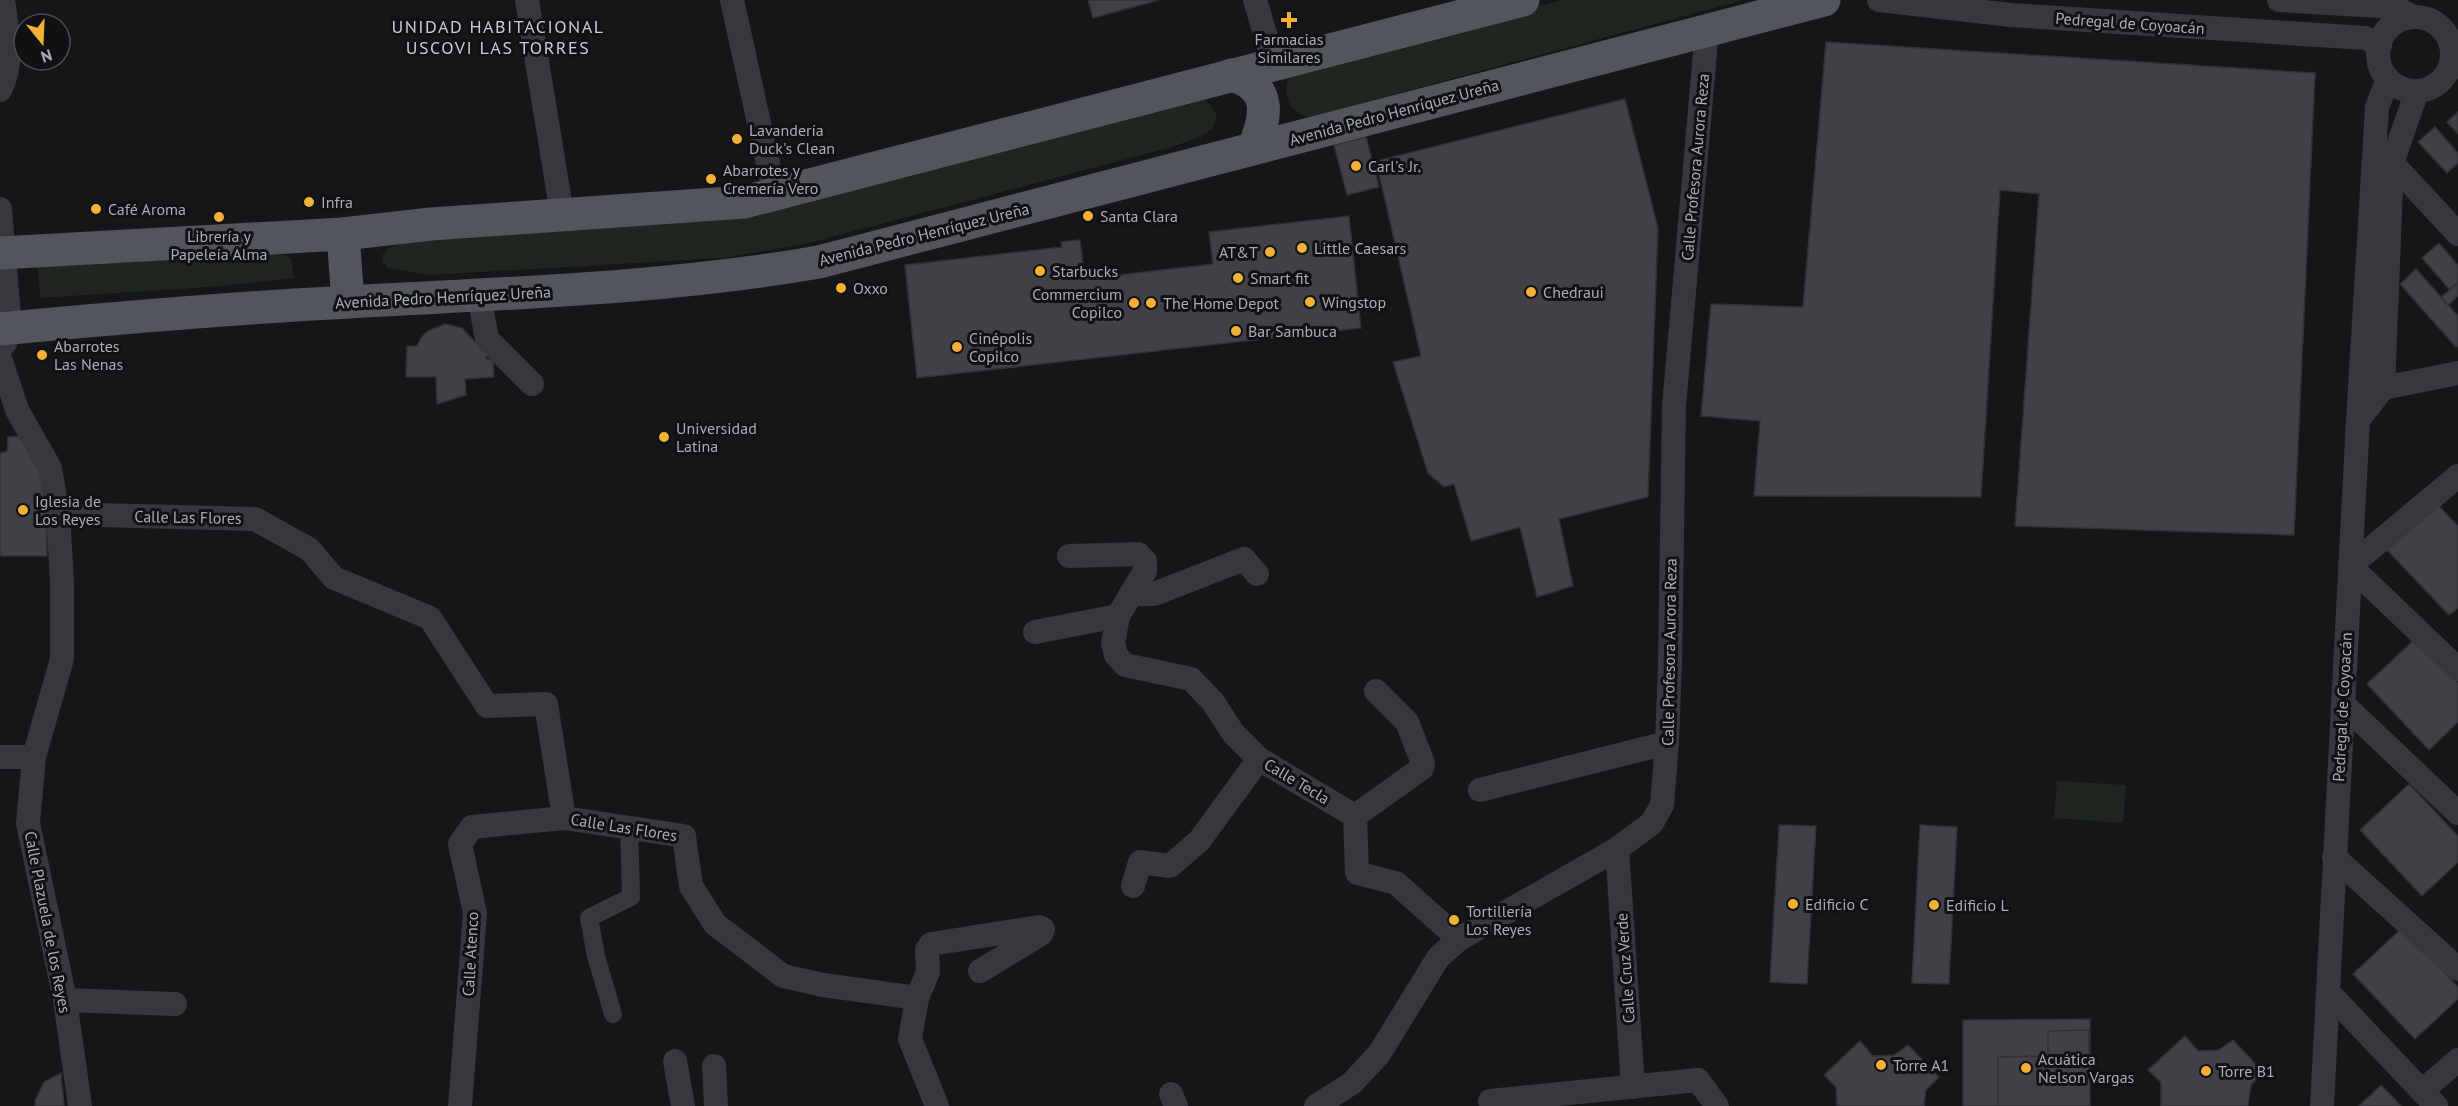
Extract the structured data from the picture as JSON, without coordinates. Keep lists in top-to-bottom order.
{
  "streets": {
    "main road": ["Avenida Pedro Henríquez Ureña"],
    "street": [
      "Pedregal de Coyoacán",
      "Calle Profesora Aurora Reza",
      "Calle Las Flores",
      "Calle Tecla",
      "Calle Plazuela de los Reyes",
      "Calle Atenco",
      "Calle Cruz Verde"
    ]
  },
  "crossings": [
    ["Avenida Pedro Henríquez Ureña", "Calle Profesora Aurora Reza"],
    ["Avenida Pedro Henríquez Ureña", "Calle Plazuela de los Reyes"],
    ["Calle Profesora Aurora Reza", "Calle Cruz Verde"],
    ["Calle Las Flores", "Calle Plazuela de los Reyes"],
    ["Calle Las Flores", "Calle Atenco"]
  ],
  "districts": ["UNIDAD HABITACIONAL USCOVI LAS TORRES"],
  "places": {
    "health": ["Farmacias Similares"],
    "other": [
      "Lavandería Duck's Clean",
      "Carl's Jr.",
      "Abarrotes y Cremería Vero",
      "Infra",
      "Café Aroma",
      "Santa Clara",
      "Librería y Papeleía Alma",
      "Little Caesars",
      "AT&T",
      "Starbucks",
      "Smart fit",
      "Oxxo",
      "Chedraui",
      "Wingstop",
      "Commercium Copilco",
      "The Home Depot",
      "Bar Sambuca",
      "Cinépolis Copilco",
      "Abarrotes Las Nenas",
      "Universidad Latina",
      "Iglesia de Los Reyes",
      "Edificio C",
      "Edificio L",
      "Tortillería Los Reyes",
      "Torre A1",
      "Acuática Nelson Vargas",
      "Torre B1"
    ]
  },
  "north": "bottom"
}
